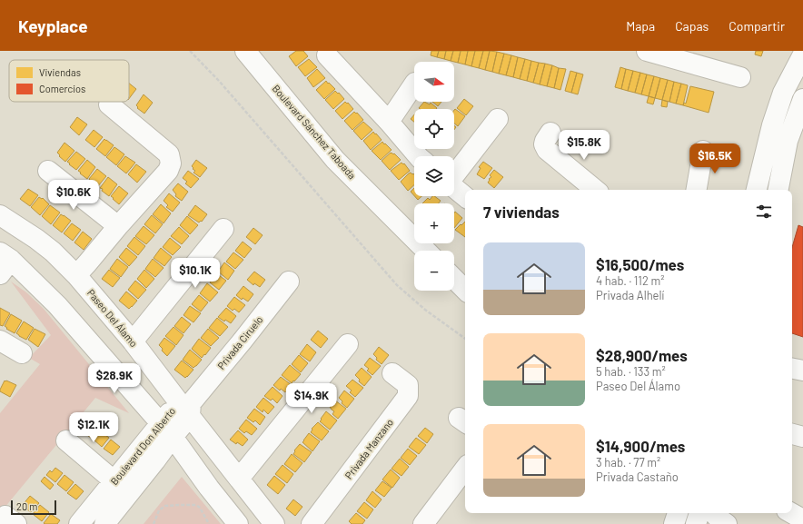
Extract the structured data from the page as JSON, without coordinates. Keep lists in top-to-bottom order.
{
  "streets": {
    "street": [
      "Boulevard Sánchez Taboada",
      "Paseo Del Álamo",
      "Privada Ciruelo",
      "Boulevard Don Alberto",
      "Privada Manzano"
    ]
  },
  "crossings": [
    ["Paseo Del Álamo", "Privada Ciruelo"],
    ["Paseo Del Álamo", "Boulevard Don Alberto"],
    ["Privada Ciruelo", "Boulevard Don Alberto"]
  ],
  "legend": ["Viviendas", "Comercios"],
  "scale_bar": "20 m",
  "north": "right",
  "page": {
    "header": "Keyplace",
    "nav": ["Mapa", "Capas", "Compartir"],
    "map_buttons": ["+", "−"],
    "price": [
      "$15.8K",
      "$16.5K",
      "$10.6K",
      "$10.1K",
      "$28.9K",
      "$14.9K",
      "$12.1K"
    ],
    "heading": "7 viviendas",
    "list": [
      {
        "name": "$16,500/mes",
        "note": "4 hab. · 112 m² · Privada Alhelí"
      },
      {
        "name": "$28,900/mes",
        "note": "5 hab. · 133 m² · Paseo Del Álamo"
      },
      {
        "name": "$14,900/mes",
        "note": "3 hab. · 77 m² · Privada Castaño"
      }
    ],
    "scale": "20 m"
  }
}
